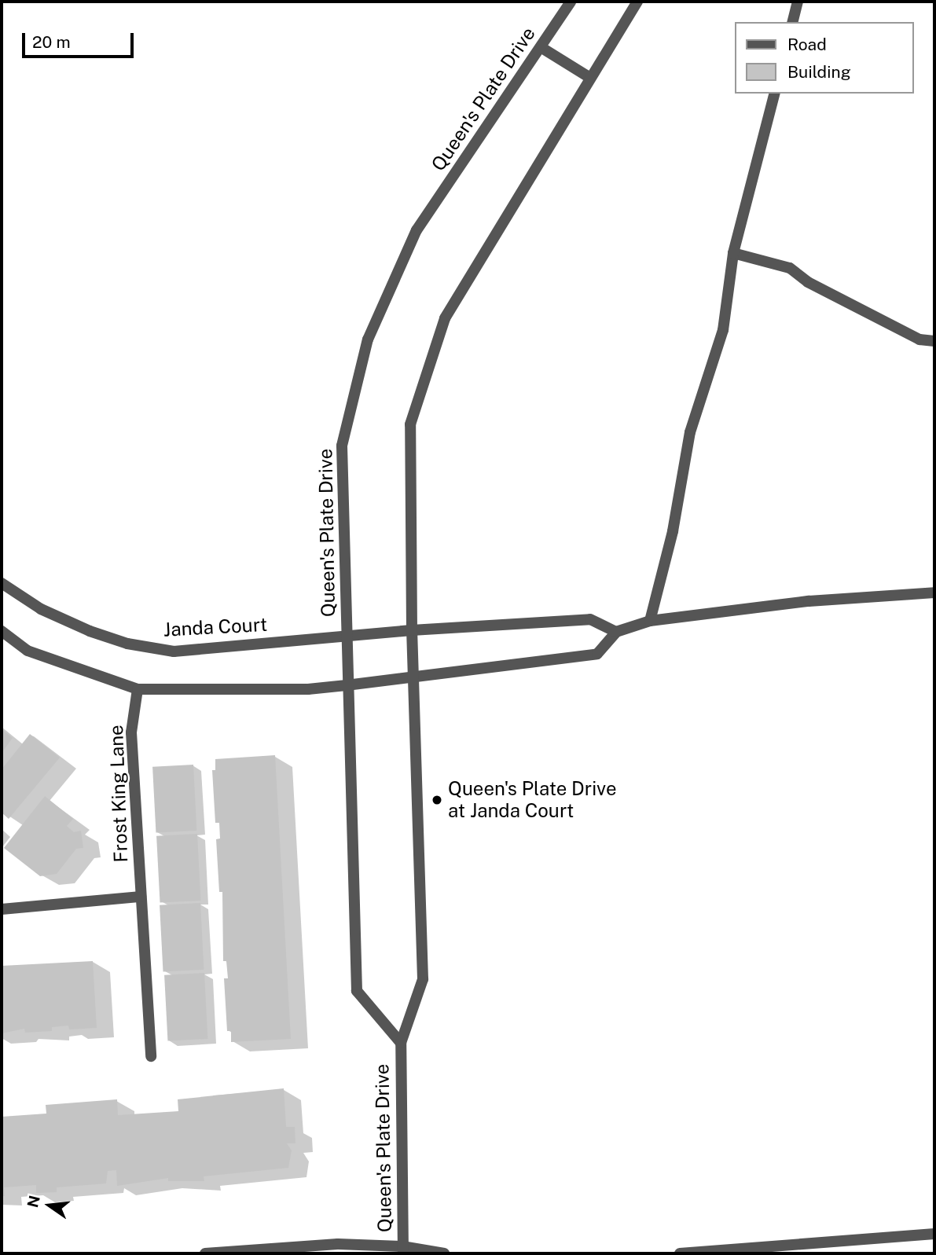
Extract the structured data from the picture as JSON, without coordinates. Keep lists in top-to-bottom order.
{
  "streets": {
    "street": ["Queen's Plate Drive", "Janda Court", "Frost King Lane"]
  },
  "crossings": [
    ["Queen's Plate Drive", "Janda Court"]
  ],
  "places": ["Queen's Plate Drive at Janda Court"],
  "legend": ["Road", "Building"],
  "scale_bar": "20 m",
  "north": "left"
}
